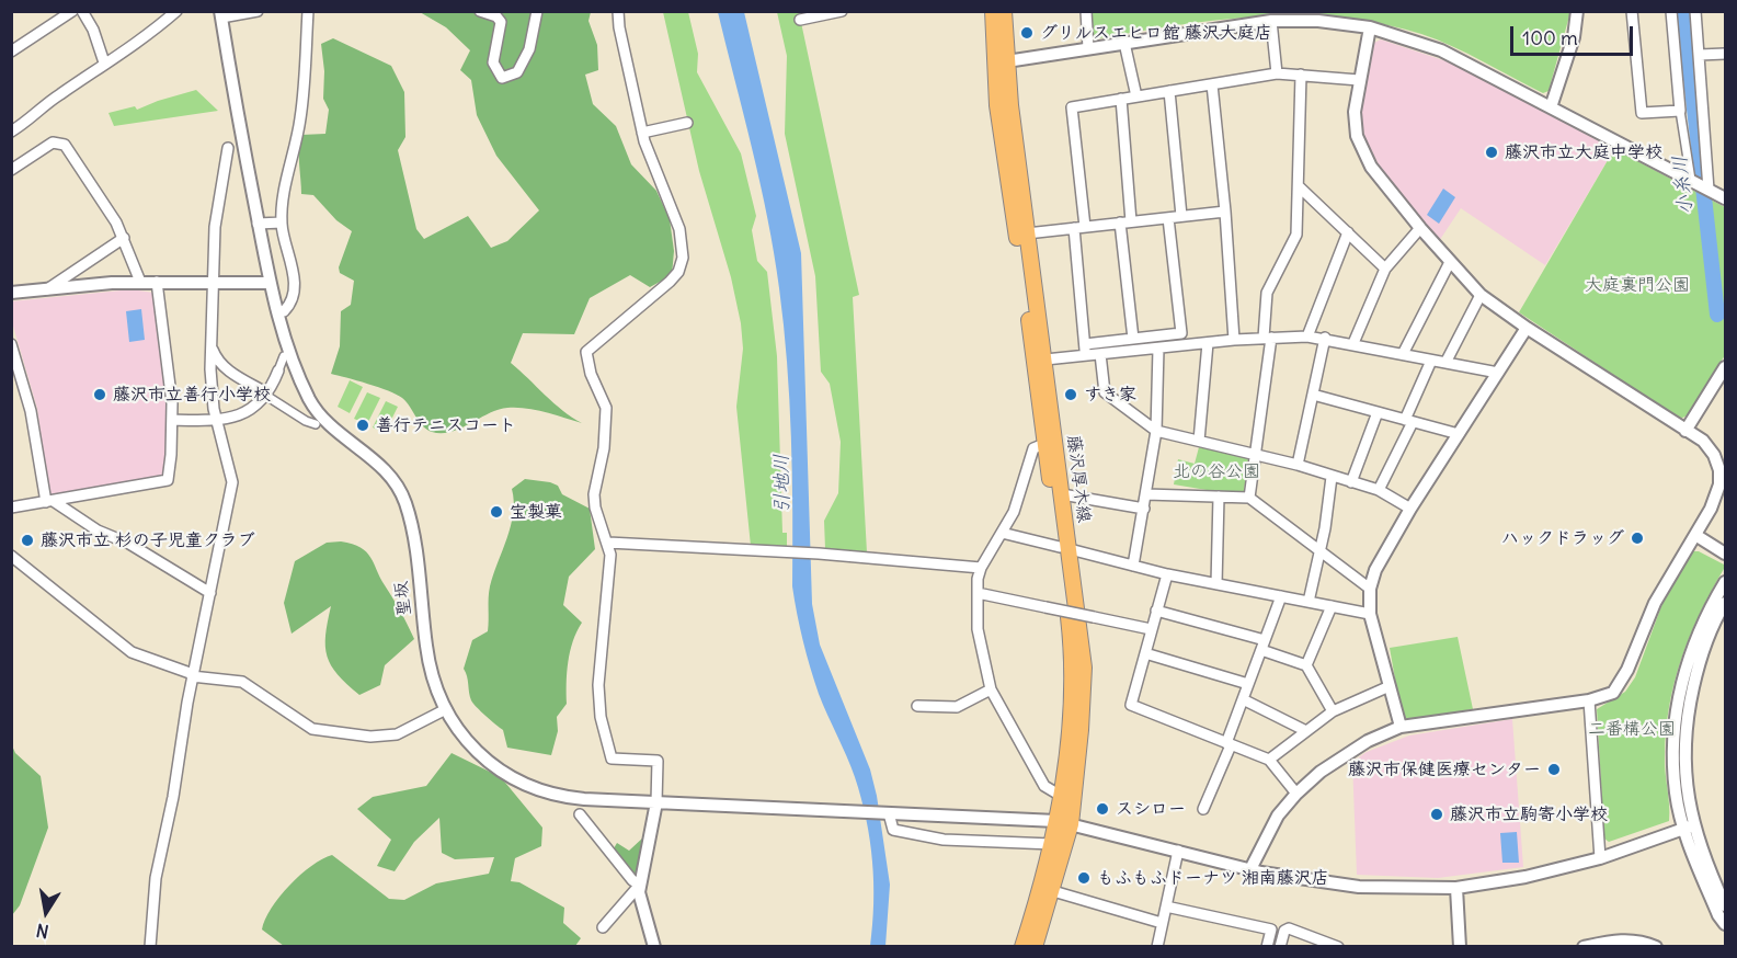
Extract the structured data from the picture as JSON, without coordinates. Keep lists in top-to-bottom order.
{
  "streets": {
    "main road": ["藤沢厚木線"],
    "street": ["聖坂"]
  },
  "crossings": [
    ["藤沢厚木線", "聖坂"]
  ],
  "water": ["小糸川", "引地川"],
  "parks": ["大庭裏門公園", "北の谷公園", "二番構公園"],
  "places": [
    "グリルスエヒロ館 藤沢大庭店",
    "藤沢市立大庭中学校",
    "藤沢市立善行小学校",
    "すき家",
    "善行テニスコート",
    "宝製菓",
    "ハックドラッグ",
    "藤沢市立 杉の子児童クラブ",
    "藤沢市保健医療センター",
    "スシロー",
    "藤沢市立駒寄小学校",
    "もふもふドーナツ 湘南藤沢店"
  ],
  "scale_bar": "100 m",
  "north": "bottom"
}
